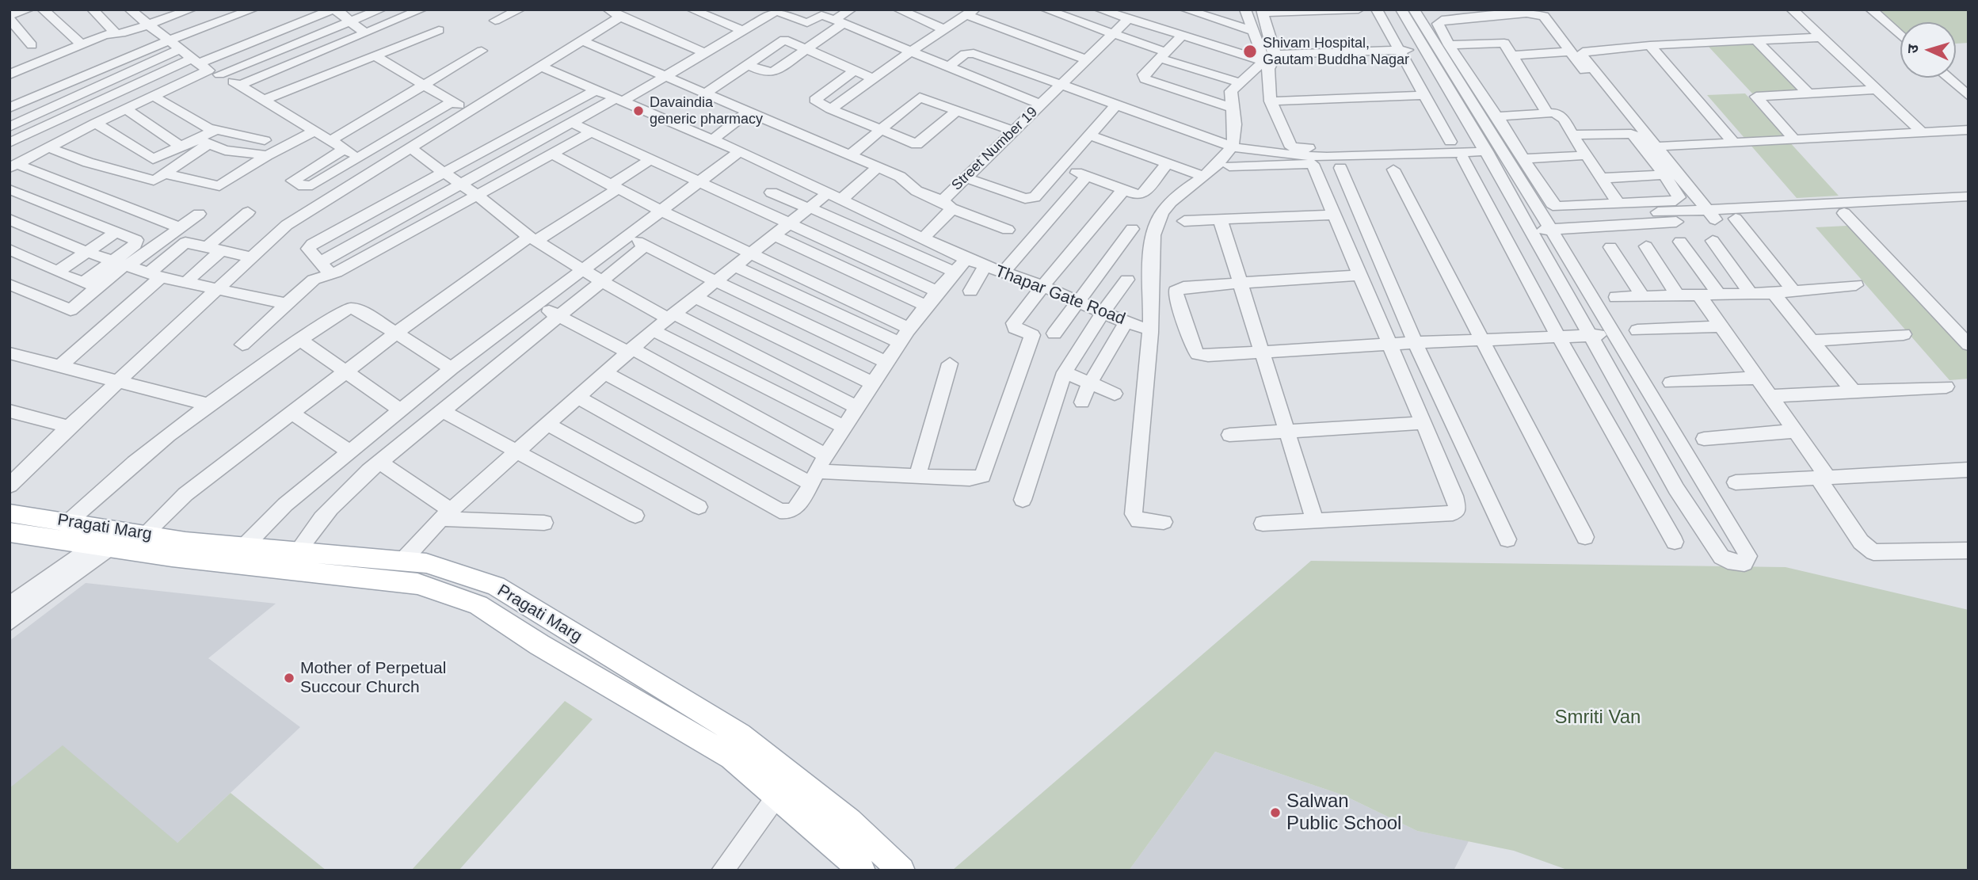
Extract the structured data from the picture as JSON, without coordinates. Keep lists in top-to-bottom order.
{
  "streets": {
    "main road": ["Pragati Marg"],
    "street": ["Street Number 19", "Thapar Gate Road"]
  },
  "crossings": [
    ["Street Number 19", "Thapar Gate Road"]
  ],
  "parks": ["Smriti Van"],
  "places": [
    "Shivam Hospital, Gautam Buddha Nagar",
    "Davaindia generic pharmacy",
    "Mother of Perpetual Succour Church",
    "Salwan Public School"
  ],
  "north": "left"
}
